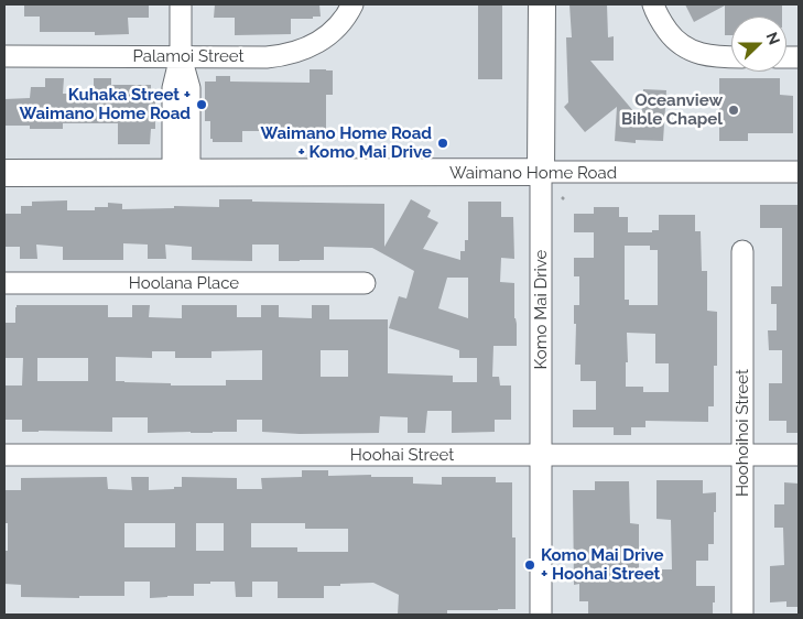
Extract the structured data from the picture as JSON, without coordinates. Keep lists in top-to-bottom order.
{
  "streets": {
    "main road": ["Waimano Home Road", "Komo Mai Drive"],
    "street": [
      "Palamoi Street",
      "Hoolana Place",
      "Hoohoihoi Street",
      "Hoohai Street"
    ]
  },
  "crossings": [
    ["Waimano Home Road", "Komo Mai Drive"],
    ["Komo Mai Drive", "Hoohai Street"],
    ["Hoohoihoi Street", "Hoohai Street"]
  ],
  "places": [
    "Kuhaka Street + Waimano Home Road",
    "Oceanview Bible Chapel",
    "Waimano Home Road + Komo Mai Drive",
    "Komo Mai Drive + Hoohai Street"
  ],
  "north": "right"
}
